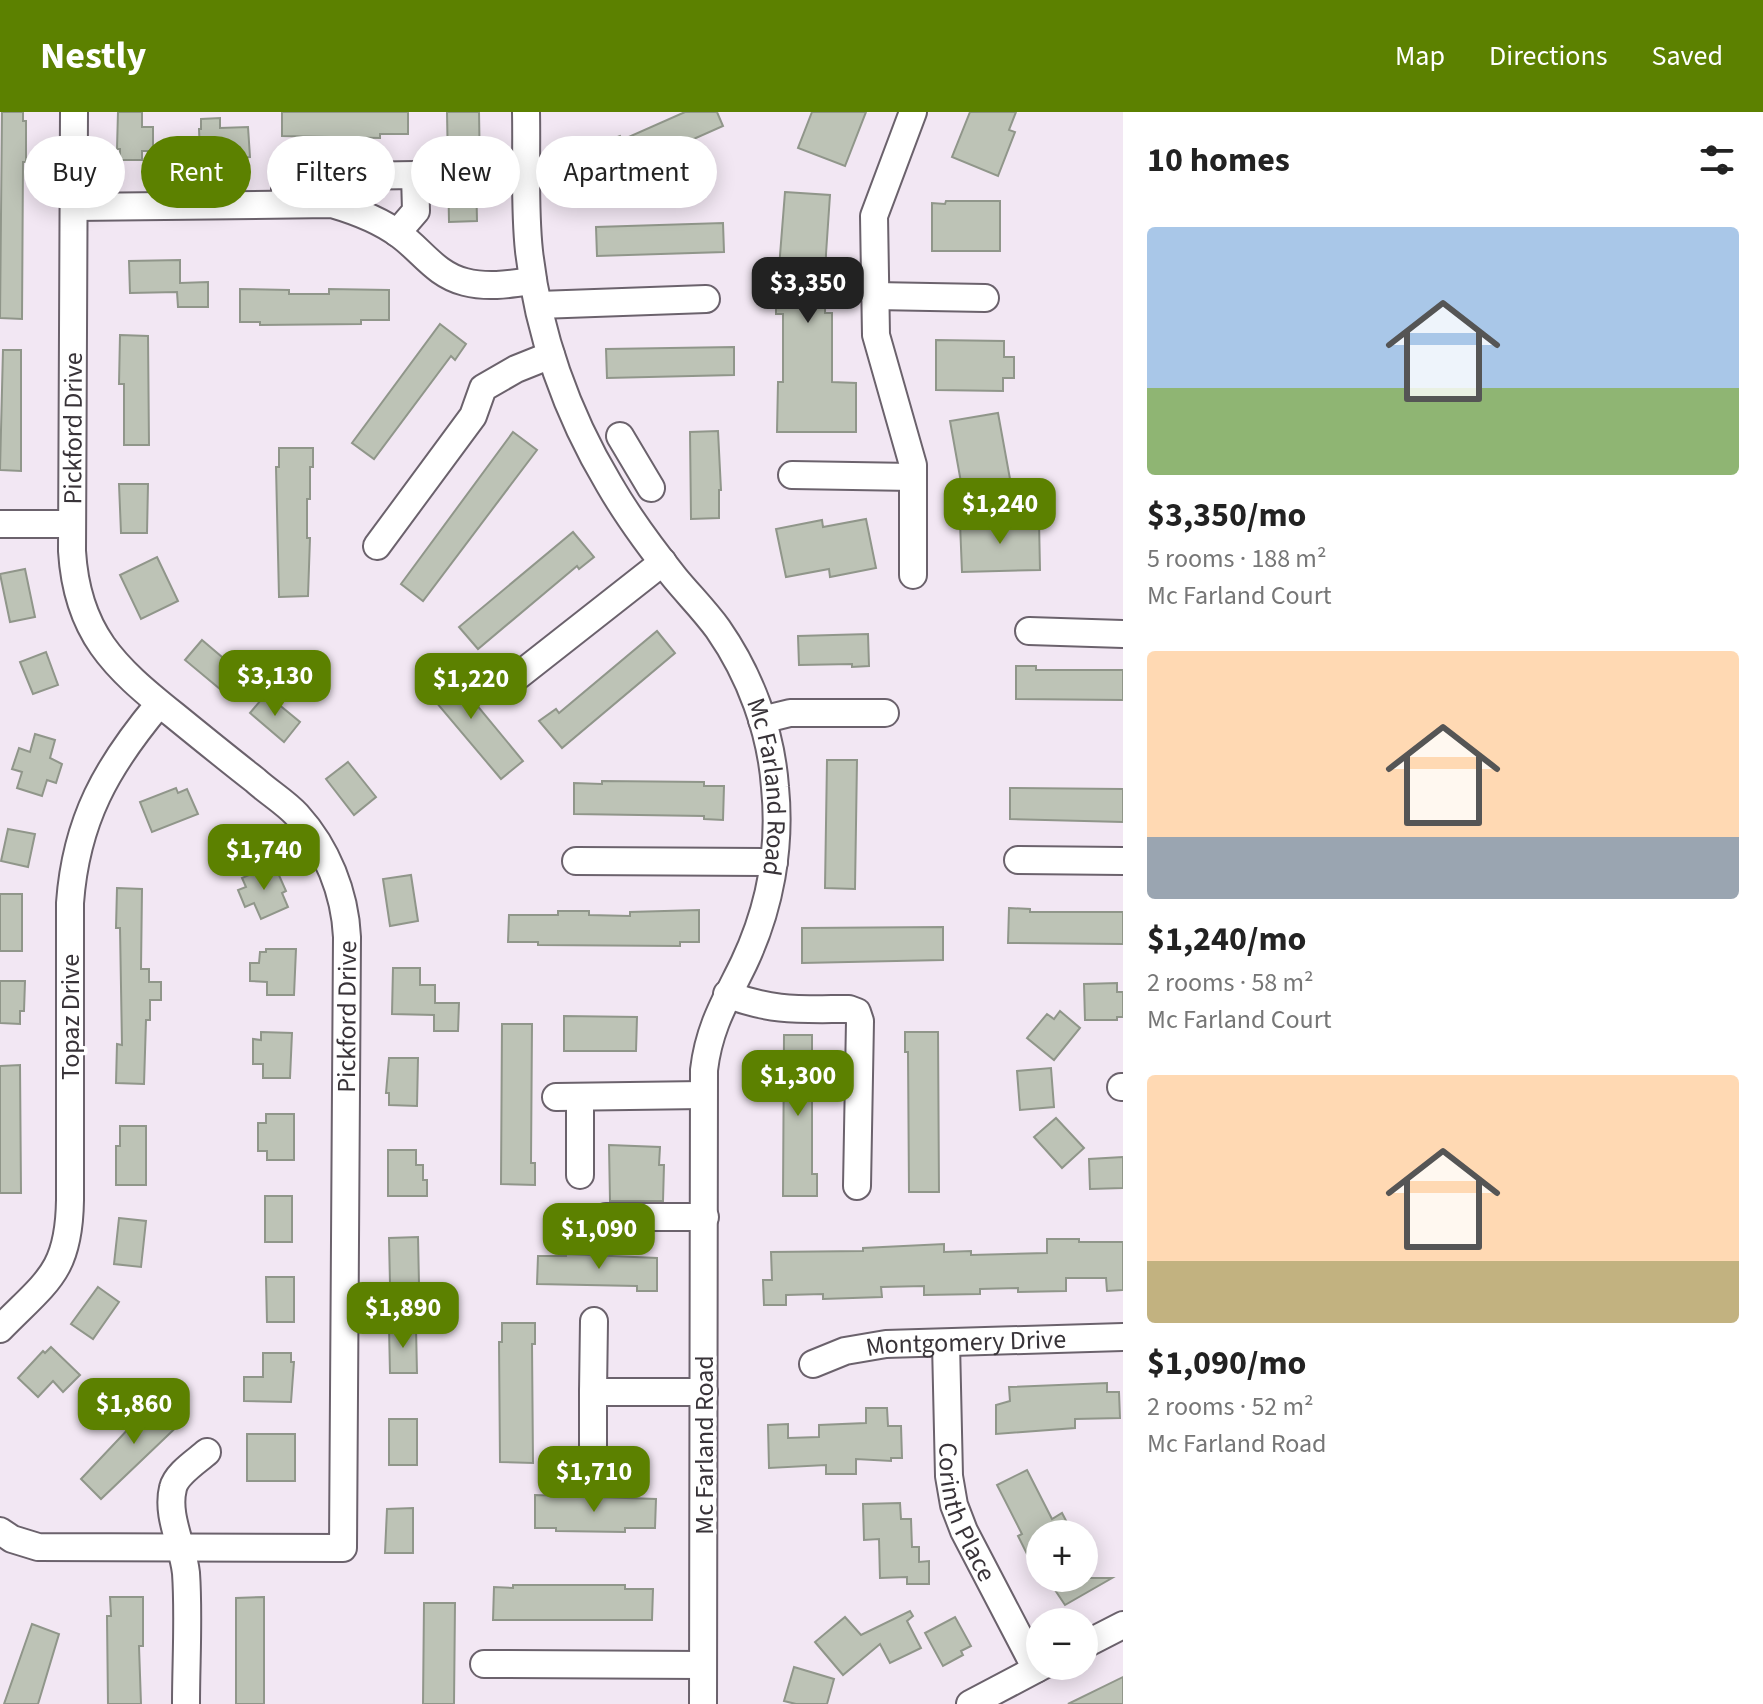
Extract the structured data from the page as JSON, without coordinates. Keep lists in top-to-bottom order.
{
  "streets": {
    "street": [
      "Pickford Drive",
      "Mc Farland Road",
      "Topaz Drive",
      "Montgomery Drive",
      "Corinth Place"
    ]
  },
  "crossings": [
    ["Pickford Drive", "Topaz Drive"],
    ["Montgomery Drive", "Corinth Place"]
  ],
  "page": {
    "header": "Nestly",
    "nav": ["Map", "Directions", "Saved"],
    "heading": "10 homes",
    "chip": [
      "Buy",
      "Rent",
      "Filters",
      "New",
      "Apartment"
    ],
    "list": [
      {
        "name": "$3,350/mo",
        "note": "5 rooms · 188 m² · Mc Farland Court"
      },
      {
        "name": "$1,240/mo",
        "note": "2 rooms · 58 m² · Mc Farland Court"
      },
      {
        "name": "$1,090/mo",
        "note": "2 rooms · 52 m² · Mc Farland Road"
      }
    ],
    "price": [
      "$3,350",
      "$1,240",
      "$3,130",
      "$1,220",
      "$1,740",
      "$1,300",
      "$1,090",
      "$1,890",
      "$1,860",
      "$1,710"
    ],
    "map_buttons": ["+", "−"]
  }
}
